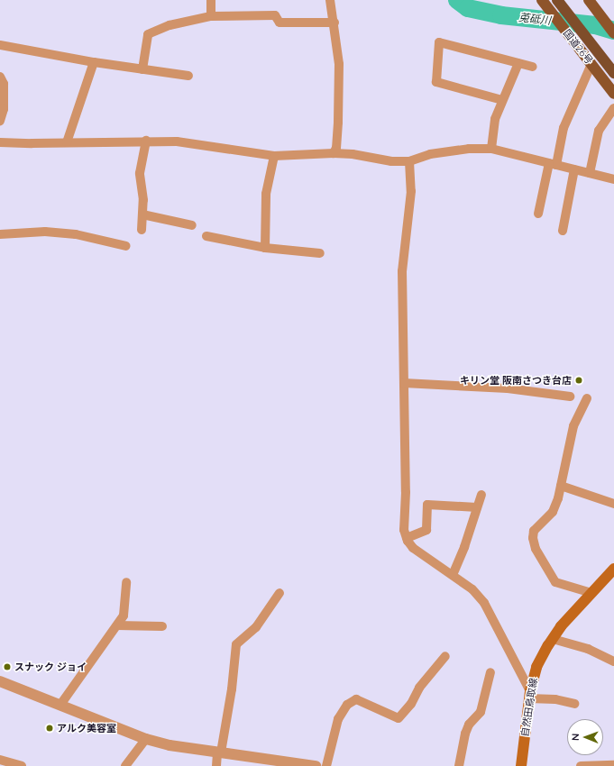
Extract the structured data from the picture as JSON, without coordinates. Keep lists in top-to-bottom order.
{
  "streets": {
    "highway": ["国道26号"],
    "main road": ["自然田鳥取線"]
  },
  "water": ["莵砥川"],
  "places": ["キリン堂 阪南さつき台店", "スナック ジョイ", "アルク美容室"],
  "north": "left"
}
